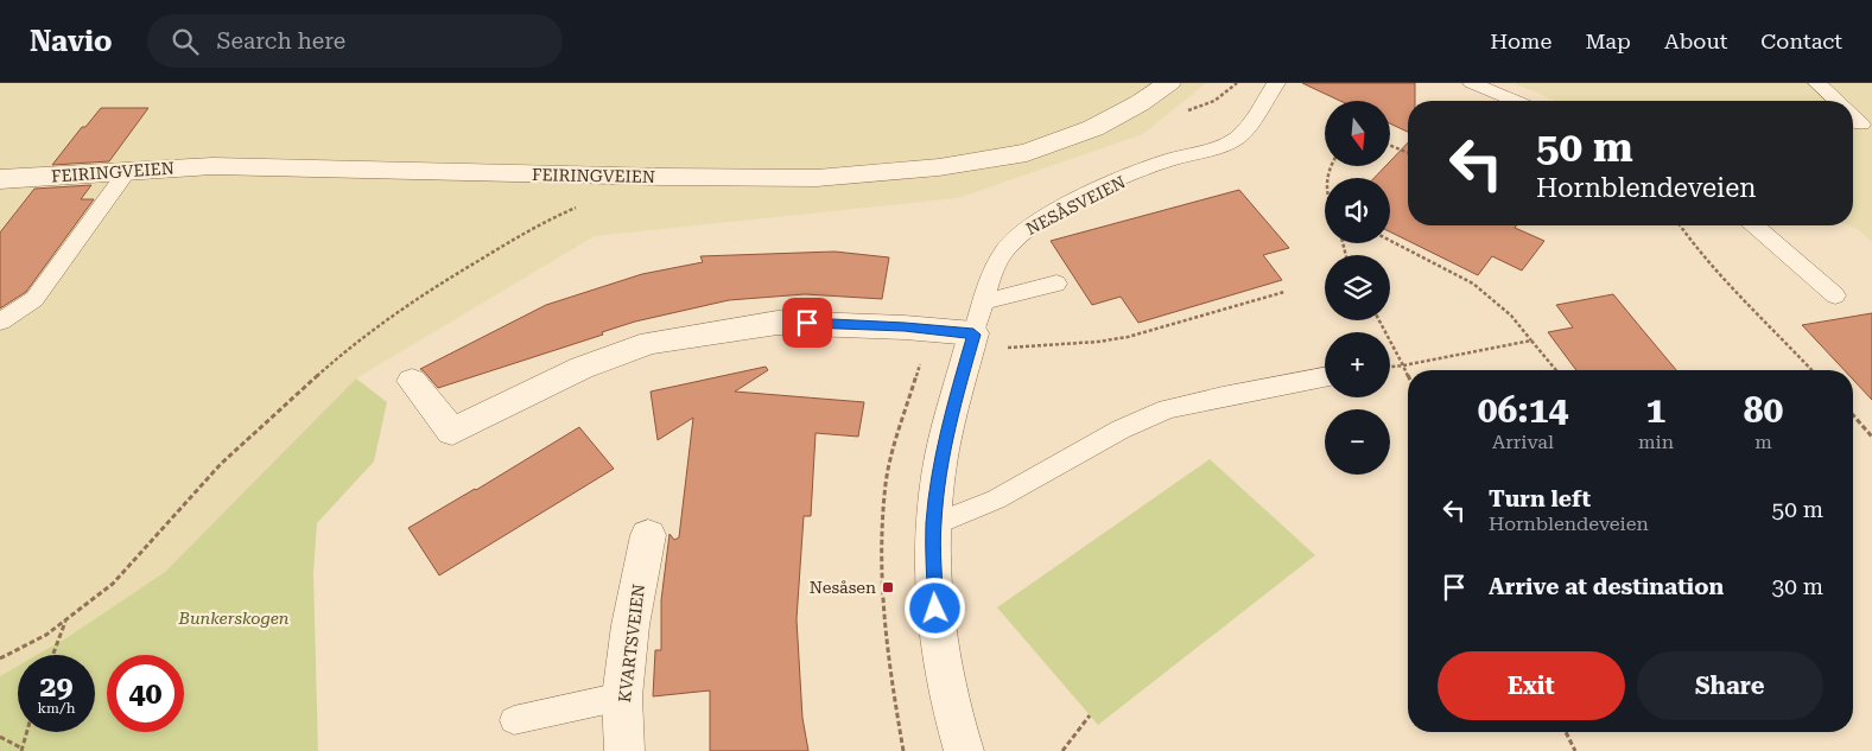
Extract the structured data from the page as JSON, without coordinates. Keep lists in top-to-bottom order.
{
  "streets": {
    "street": ["FEIRINGVEIEN", "NESÅSVEIEN", "KVARTSVEIEN"]
  },
  "parks": ["Bunkerskogen"],
  "places": {
    "transit": ["Nesåsen"]
  },
  "north": "bottom",
  "page": {
    "header": "Navio",
    "search": "Search here",
    "nav": [
      "Home",
      "Map",
      "About",
      "Contact"
    ],
    "map_buttons": ["+", "−"],
    "turn": ["50 m", "Hornblendeveien"],
    "eta": [
      "06:14",
      "Arrival",
      "1",
      "min",
      "80",
      "m"
    ],
    "list": [
      {
        "name": "Turn left",
        "note": "Hornblendeveien",
        "value": "50 m"
      },
      {
        "name": "Arrive at destination",
        "value": "30 m"
      }
    ],
    "buttons": ["Exit", "Share"],
    "speed": "29 km/h",
    "limit": "40"
  }
}
